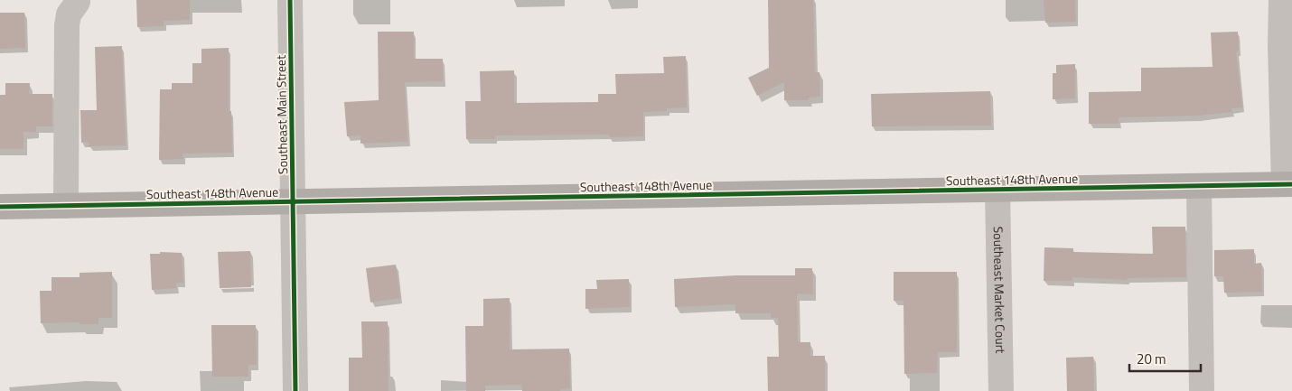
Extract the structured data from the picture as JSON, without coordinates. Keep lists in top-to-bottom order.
{
  "streets": {
    "main road": ["Southeast 148th Avenue"],
    "street": ["Southeast Main Street", "Southeast Market Court"]
  },
  "crossings": [
    ["Southeast Main Street", "Southeast 148th Avenue"],
    ["Southeast 148th Avenue", "Southeast Market Court"]
  ],
  "scale_bar": "20 m"
}
